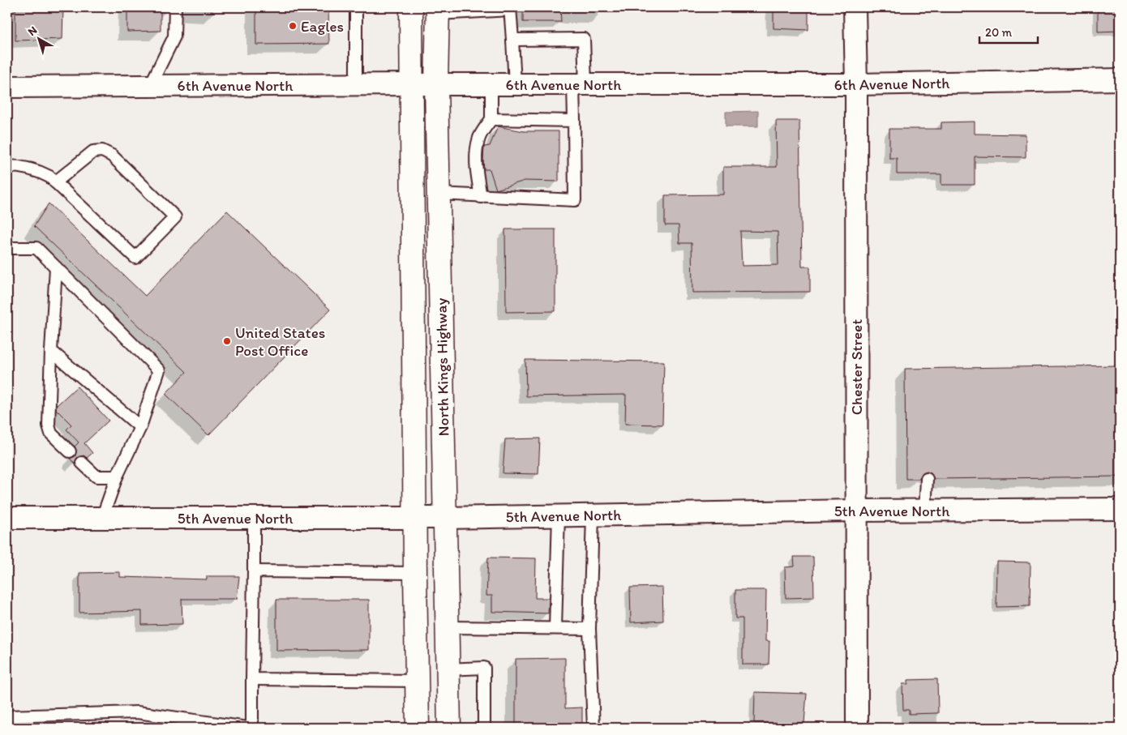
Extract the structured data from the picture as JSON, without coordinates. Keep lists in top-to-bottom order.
{
  "streets": {
    "main road": ["North Kings Highway"],
    "street": ["6th Avenue North", "Chester Street", "5th Avenue North"]
  },
  "crossings": [
    ["6th Avenue North", "North Kings Highway"],
    ["6th Avenue North", "Chester Street"],
    ["North Kings Highway", "5th Avenue North"],
    ["Chester Street", "5th Avenue North"]
  ],
  "places": ["Eagles", "United States Post Office"],
  "scale_bar": "20 m",
  "north": "top left"
}
